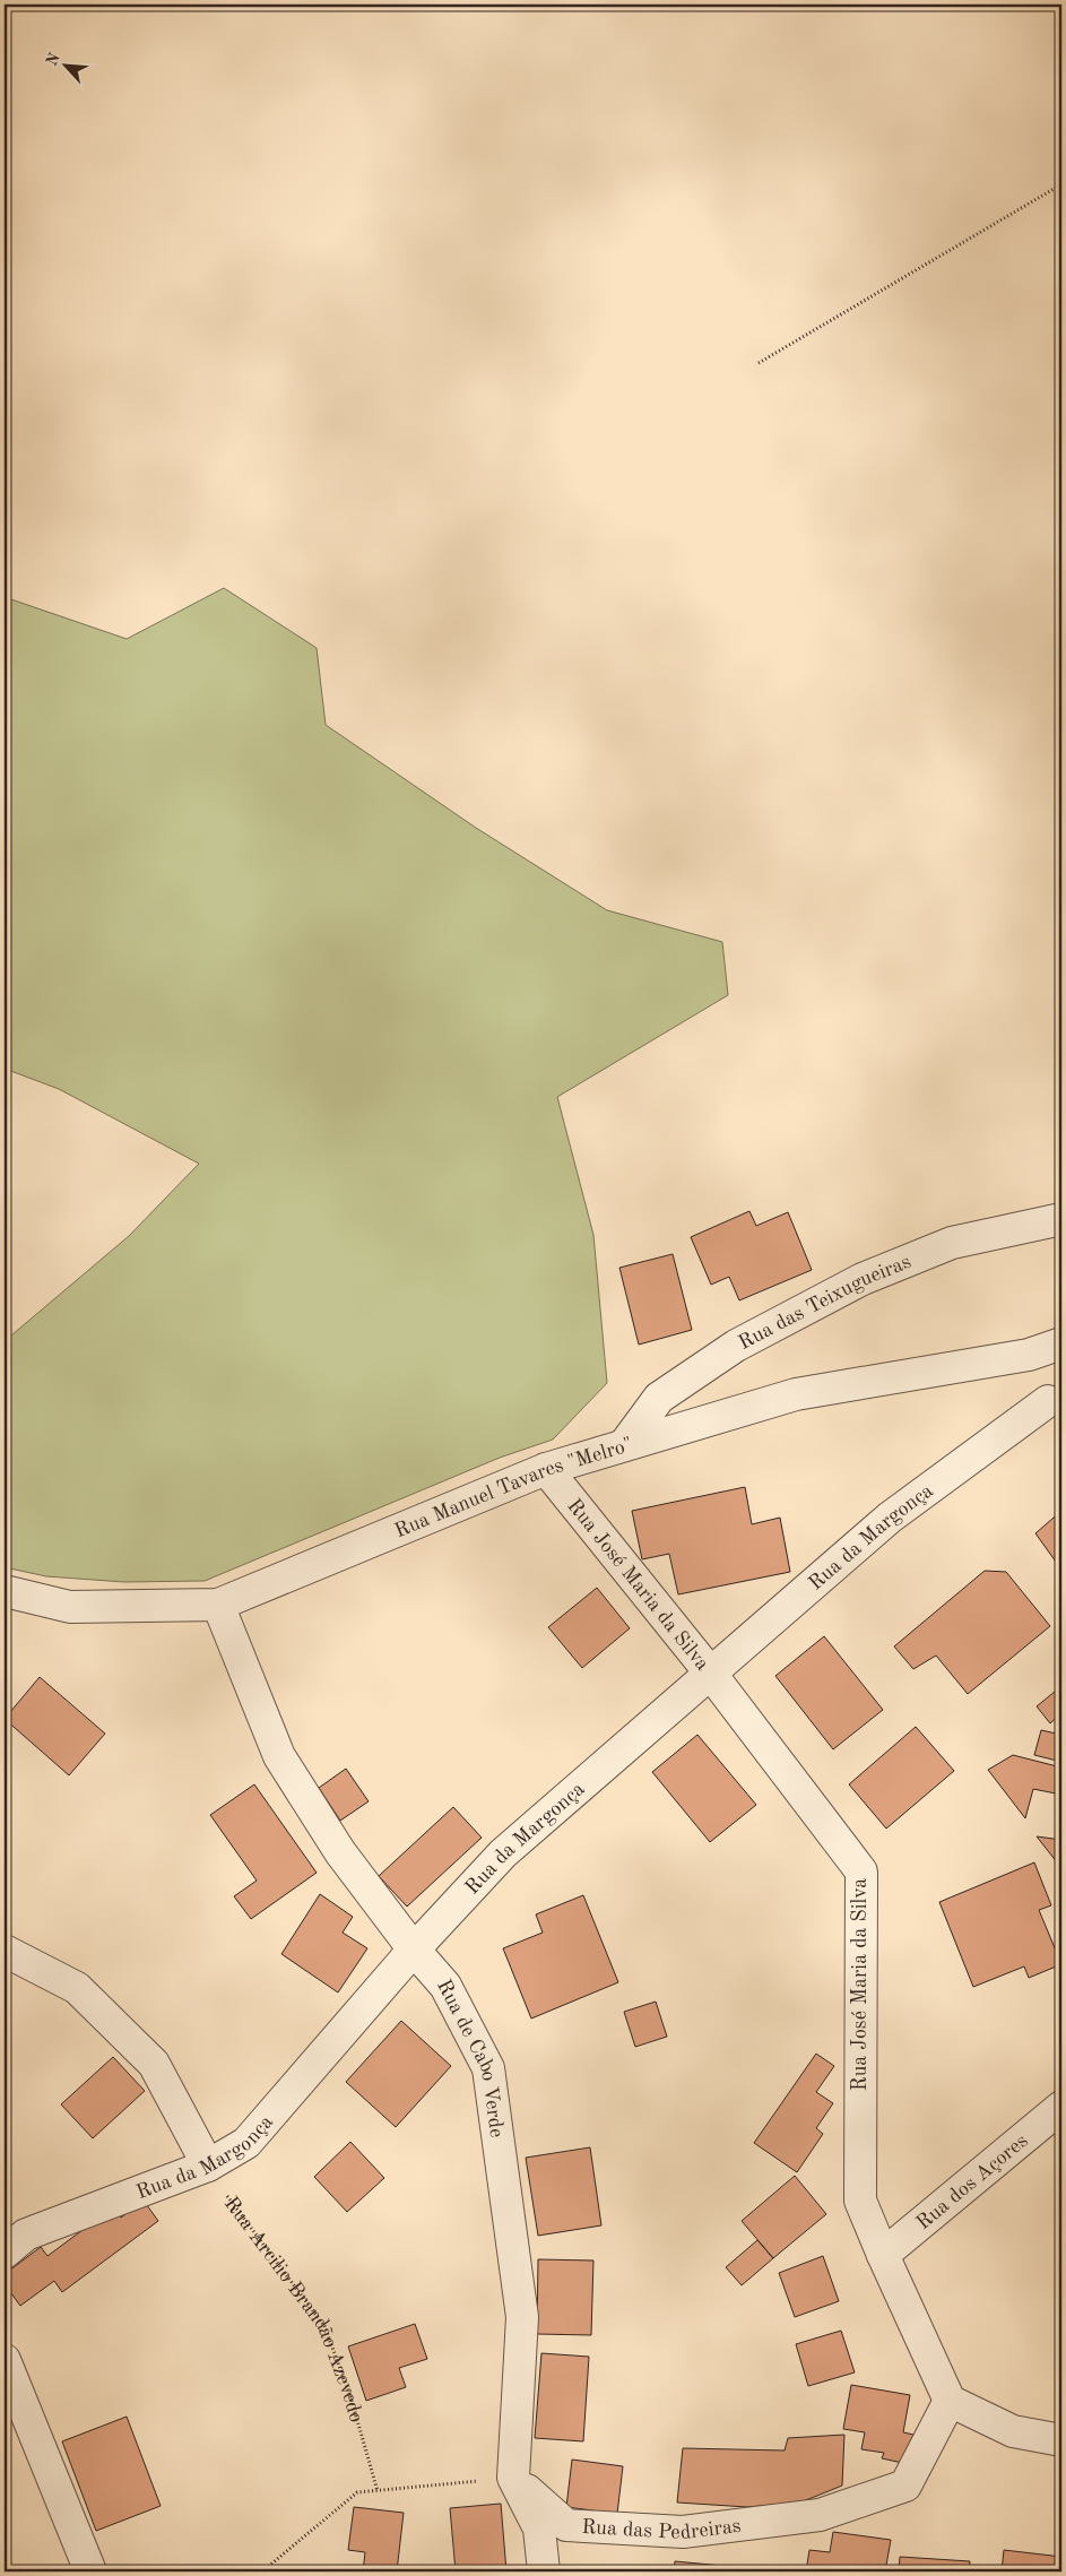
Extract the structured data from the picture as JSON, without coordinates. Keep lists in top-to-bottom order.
{
  "streets": {
    "street": [
      "Rua das Teixugueiras",
      "Rua Manuel Tavares \"Melro\"",
      "Rua da Margonça",
      "Rua José Maria da Silva",
      "Rua de Cabo Verde",
      "Rua dos Açores",
      "Rua das Pedreiras"
    ],
    "path": ["Rua Arcilio Brandão Azevedo"]
  },
  "crossings": [
    ["Rua das Teixugueiras", "Rua Manuel Tavares \"Melro\""],
    ["Rua Manuel Tavares \"Melro\"", "Rua José Maria da Silva"],
    ["Rua Manuel Tavares \"Melro\"", "Rua de Cabo Verde"],
    ["Rua da Margonça", "Rua José Maria da Silva"],
    ["Rua da Margonça", "Rua de Cabo Verde"],
    ["Rua da Margonça", "Rua Arcilio Brandão Azevedo"],
    ["Rua José Maria da Silva", "Rua dos Açores"],
    ["Rua José Maria da Silva", "Rua das Pedreiras"],
    ["Rua de Cabo Verde", "Rua das Pedreiras"]
  ],
  "north": "top left"
}
